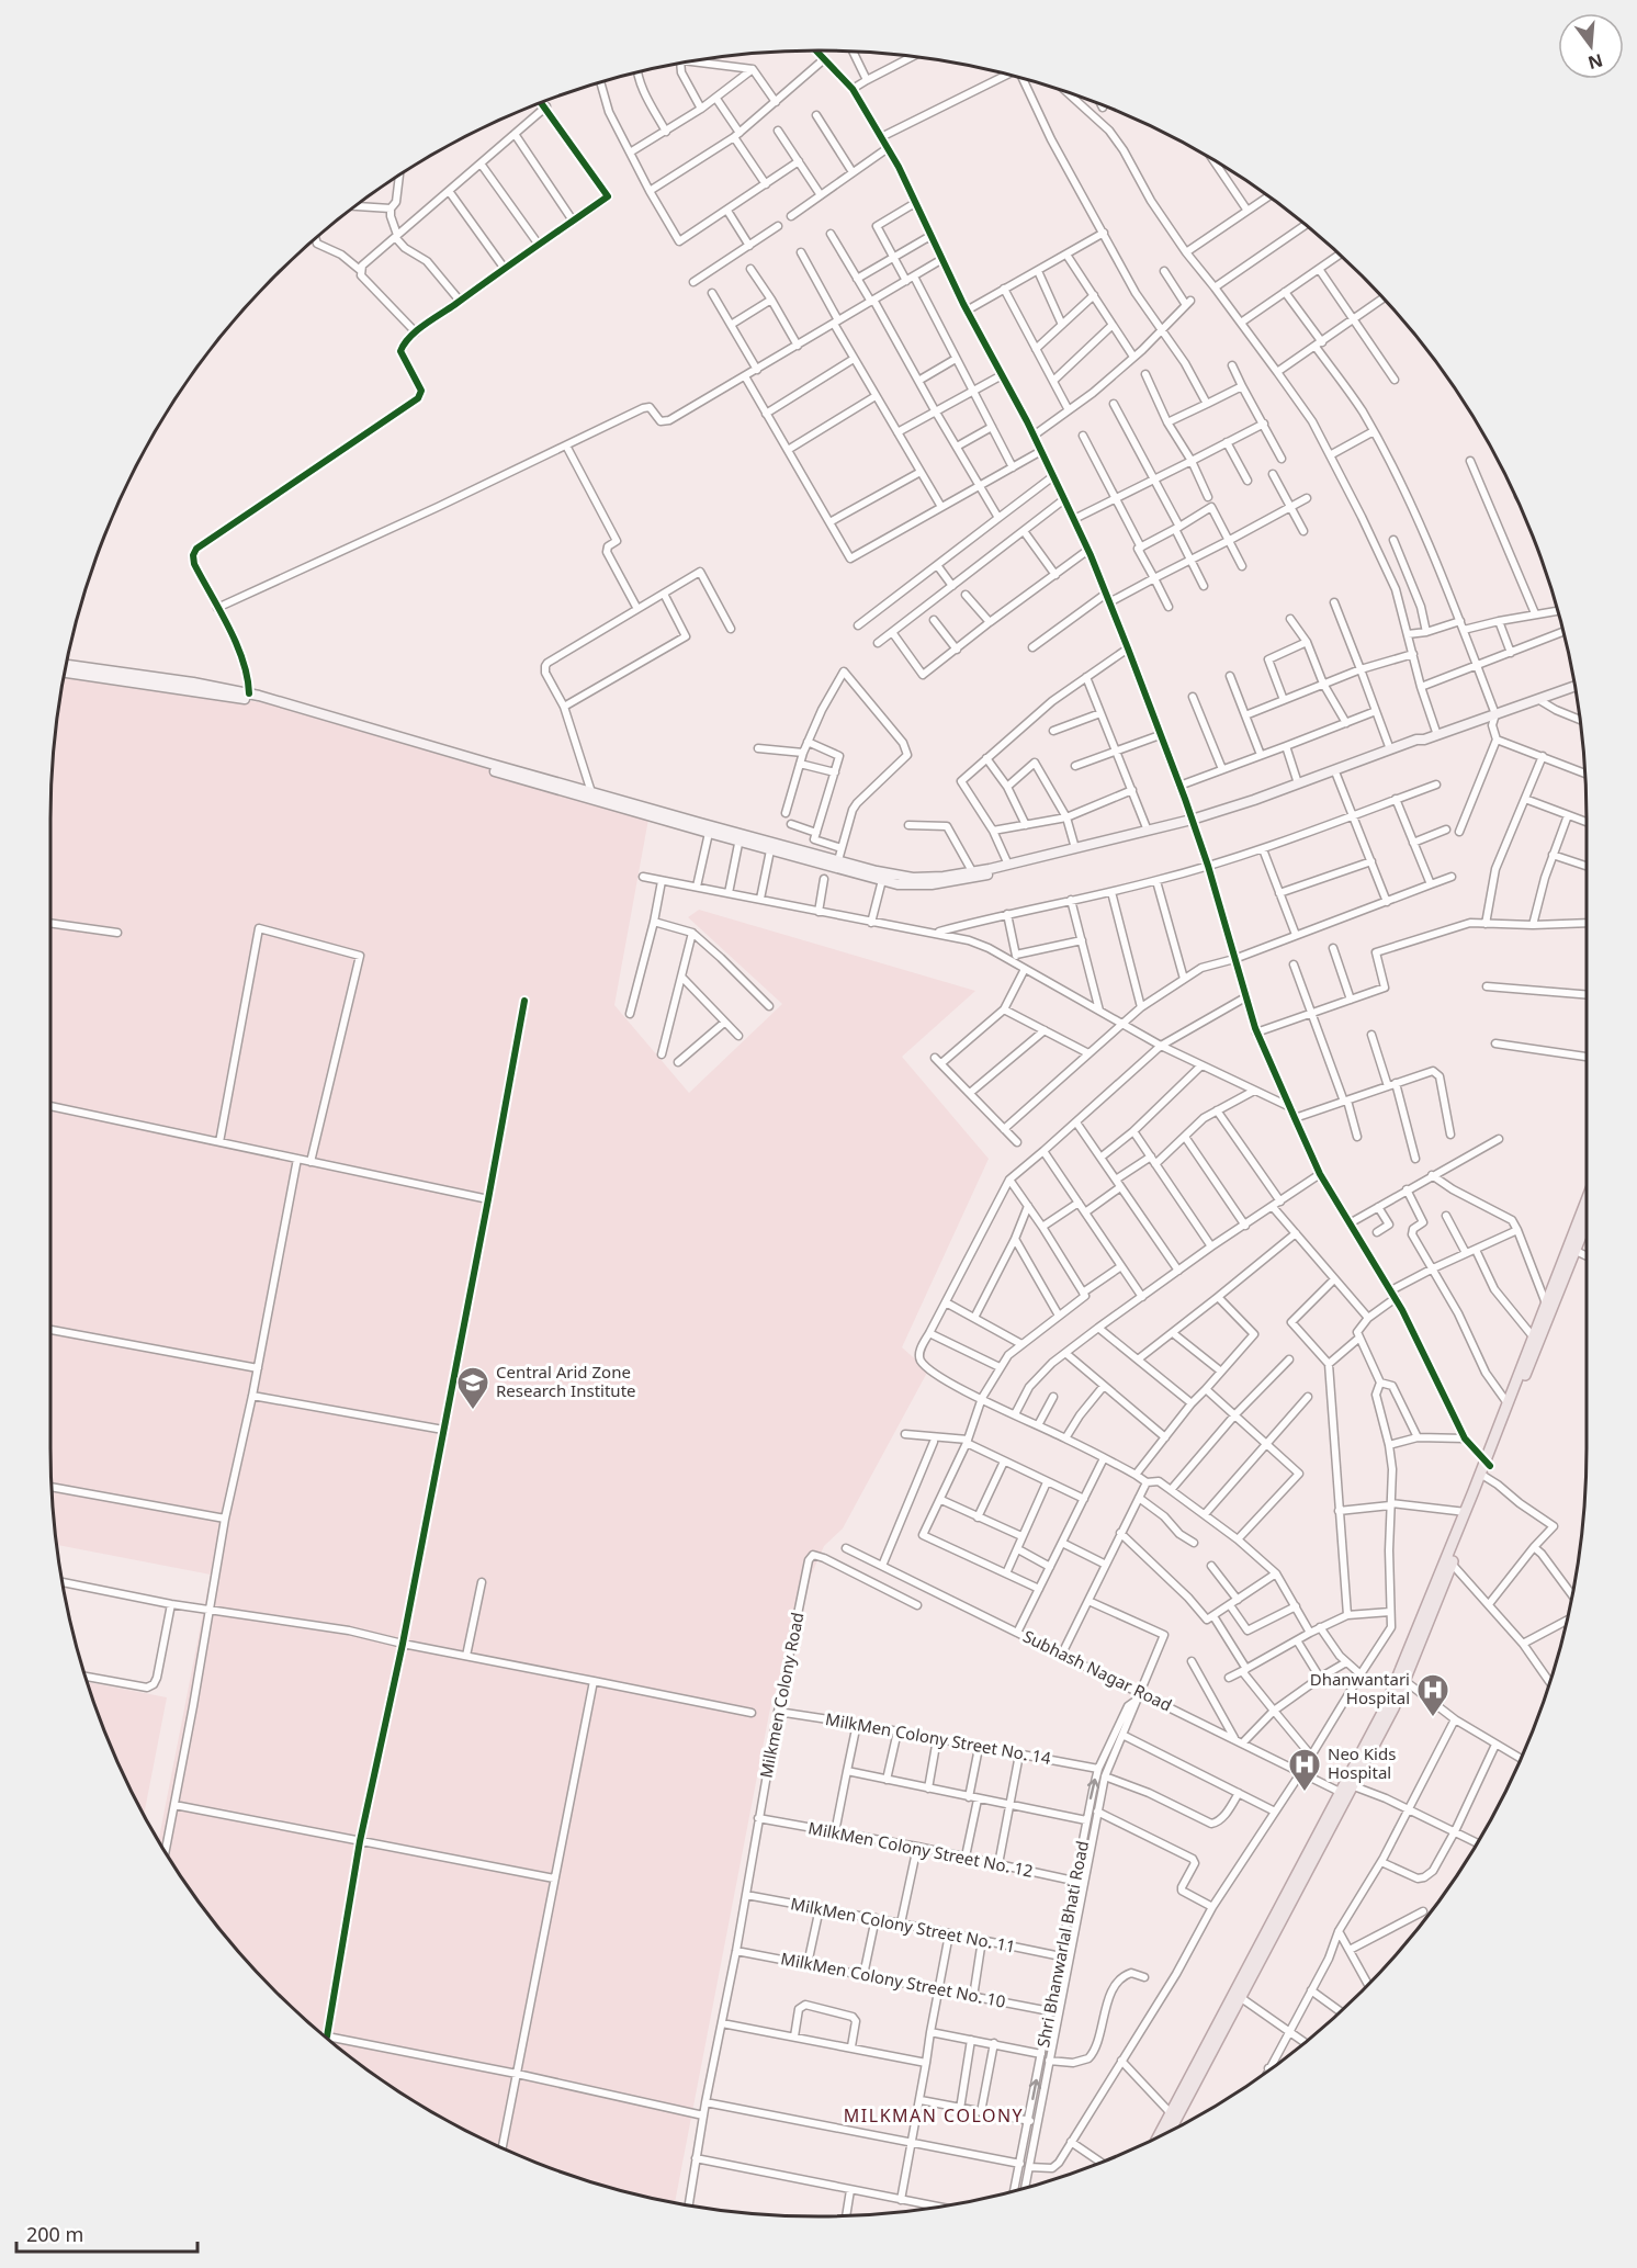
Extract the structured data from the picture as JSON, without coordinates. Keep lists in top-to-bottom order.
{
  "streets": {
    "street": [
      "Subhash Nagar Road",
      "Milkmen Colony Road",
      "MilkMen Colony Street No. 14",
      "MilkMen Colony Street No. 12",
      "MilkMen Colony Street No. 11",
      "Shri Bhanwarlal Bhati Road",
      "MilkMen Colony Street No. 10"
    ]
  },
  "crossings": [
    ["Subhash Nagar Road", "Shri Bhanwarlal Bhati Road"],
    ["Milkmen Colony Road", "MilkMen Colony Street No. 14"],
    ["Milkmen Colony Road", "MilkMen Colony Street No. 12"],
    ["Milkmen Colony Road", "MilkMen Colony Street No. 11"],
    ["Milkmen Colony Road", "MilkMen Colony Street No. 10"],
    ["MilkMen Colony Street No. 14", "Shri Bhanwarlal Bhati Road"],
    ["MilkMen Colony Street No. 12", "Shri Bhanwarlal Bhati Road"],
    ["MilkMen Colony Street No. 11", "Shri Bhanwarlal Bhati Road"],
    ["Shri Bhanwarlal Bhati Road", "MilkMen Colony Street No. 10"]
  ],
  "districts": ["MILKMAN COLONY"],
  "places": {
    "school or university": ["Central Arid Zone Research Institute"],
    "hospital": ["Dhanwantari Hospital", "Neo Kids Hospital"]
  },
  "scale_bar": "200 m",
  "north": "bottom"
}
